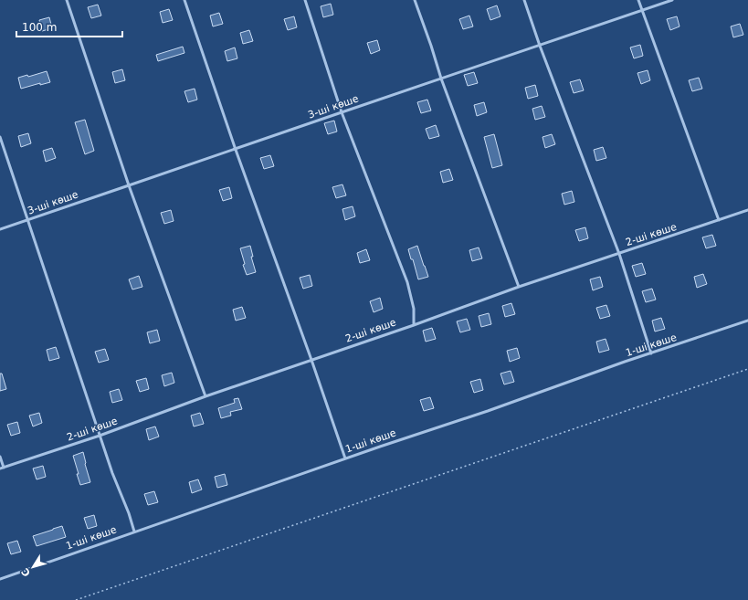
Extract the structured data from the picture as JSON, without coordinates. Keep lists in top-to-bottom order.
{
  "streets": {
    "lane": ["3-ші көше", "2-ші көше", "1-ші көше"]
  },
  "scale_bar": "100 m",
  "north": "bottom left"
}
